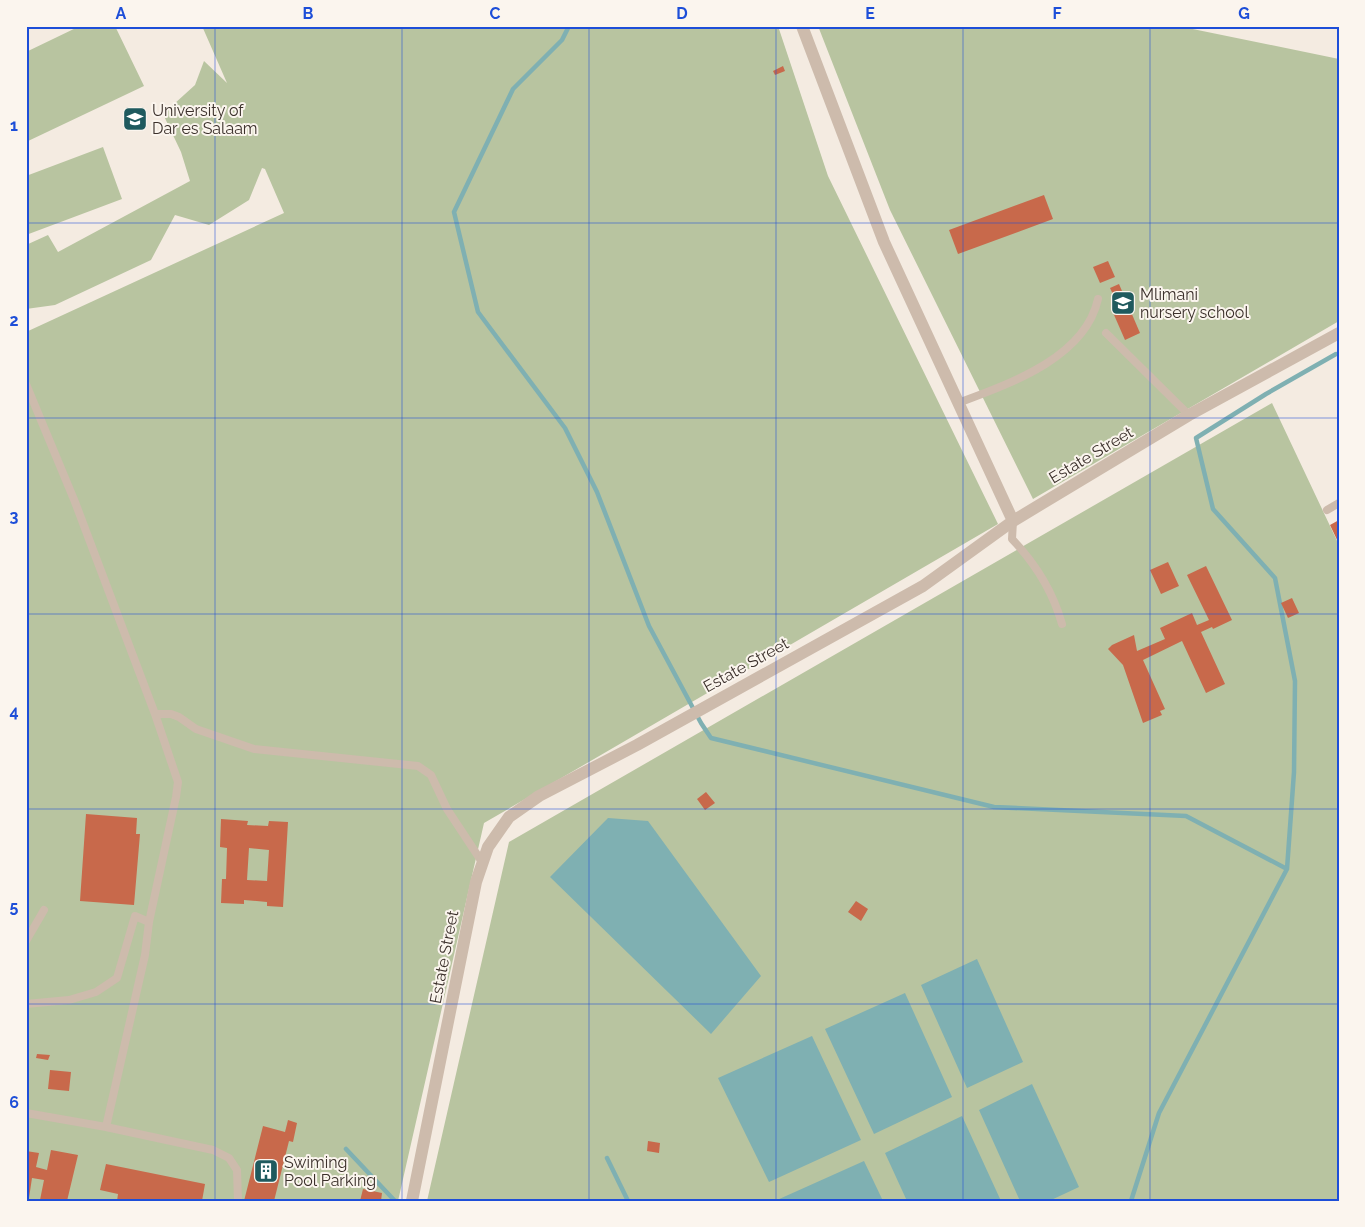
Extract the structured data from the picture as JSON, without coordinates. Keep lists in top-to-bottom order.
{
  "streets": {
    "street": ["Estate Street"]
  },
  "places": {
    "school or university": ["University of Dar es Salaam", "Mlimani nursery school"],
    "building": ["Swiming Pool Parking"]
  },
  "grid": {
    "columns": [
      "A",
      "B",
      "C",
      "D",
      "E",
      "F",
      "G"
    ],
    "rows": [
      "1",
      "2",
      "3",
      "4",
      "5",
      "6"
    ]
  }
}
